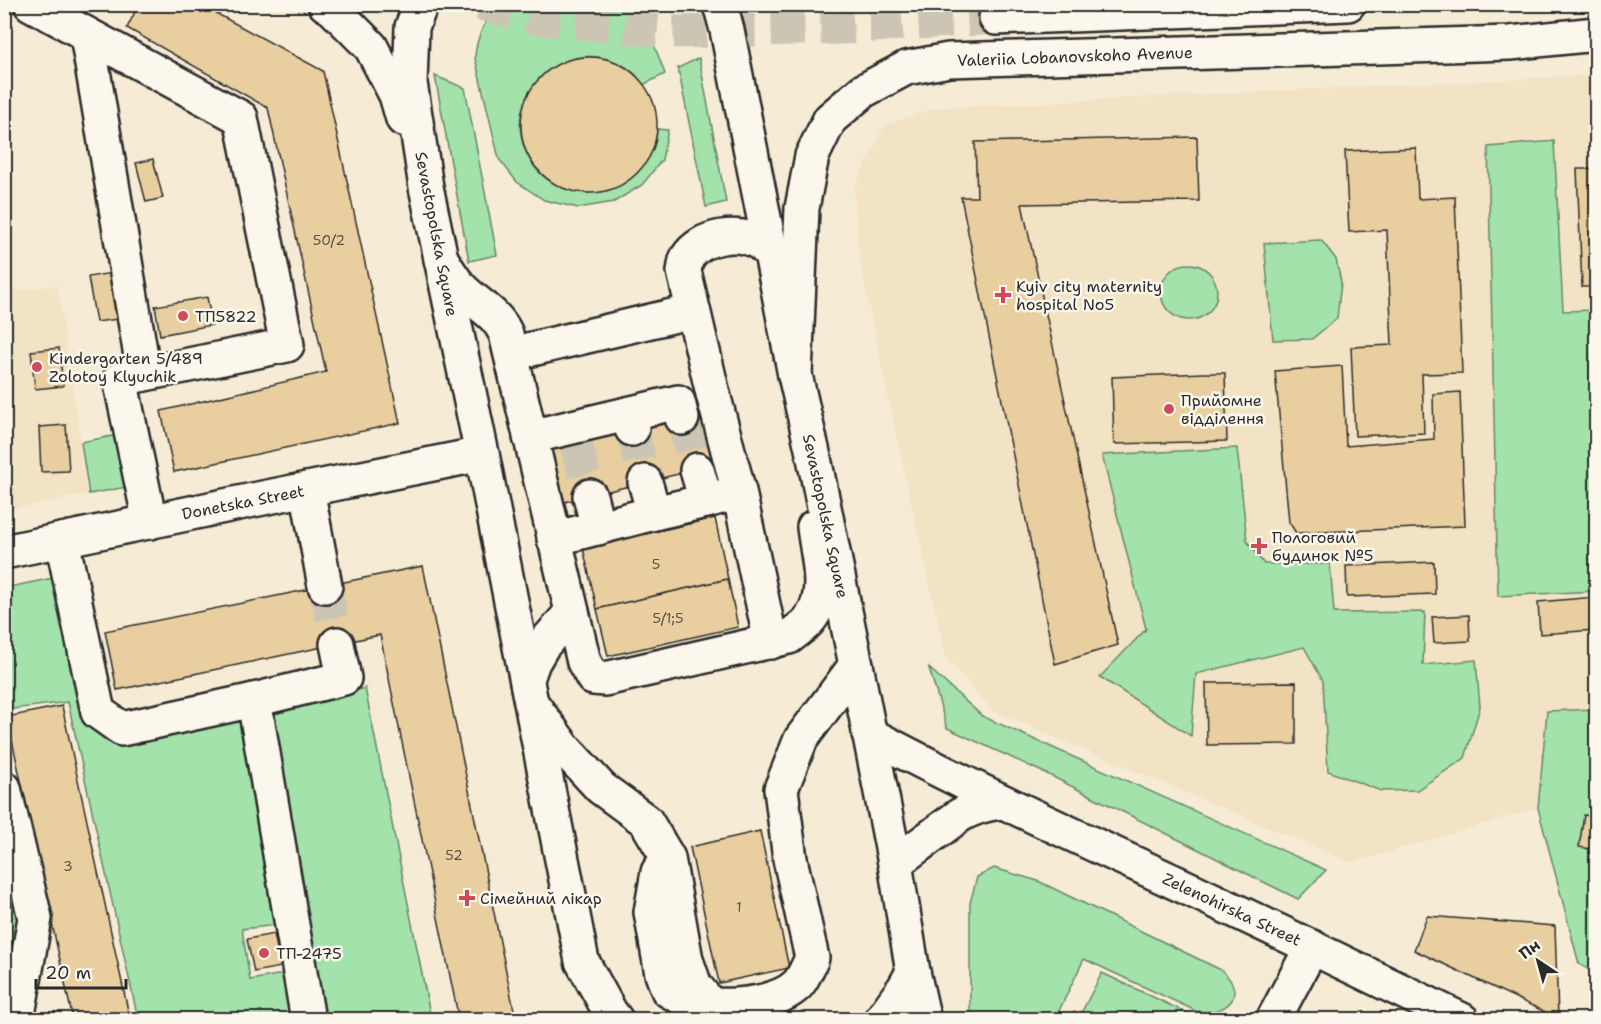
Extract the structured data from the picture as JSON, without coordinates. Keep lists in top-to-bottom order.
{
  "streets": {
    "main road": [
      "Valeriia Lobanovskoho Avenue",
      "Sevastopolska Square",
      "Donetska Street",
      "Zelenohirska Street"
    ]
  },
  "crossings": [
    ["Valeriia Lobanovskoho Avenue", "Sevastopolska Square"],
    ["Sevastopolska Square", "Donetska Street"],
    ["Sevastopolska Square", "Zelenohirska Street"]
  ],
  "places": {
    "health": ["Kyiv city maternity hospital No5", "Пологовий будинок №5", "Сімейний лікар"],
    "other": [
      "ТП5822",
      "Kindergarten 5/489 Zolotoy Klyuchik",
      "Прийомне відділення",
      "ТП-2475"
    ]
  },
  "house_numbers": [
    "50/2",
    "5",
    "5/1;5",
    "52",
    "3",
    "1"
  ],
  "scale_bar": "20 m",
  "north": "top left"
}
